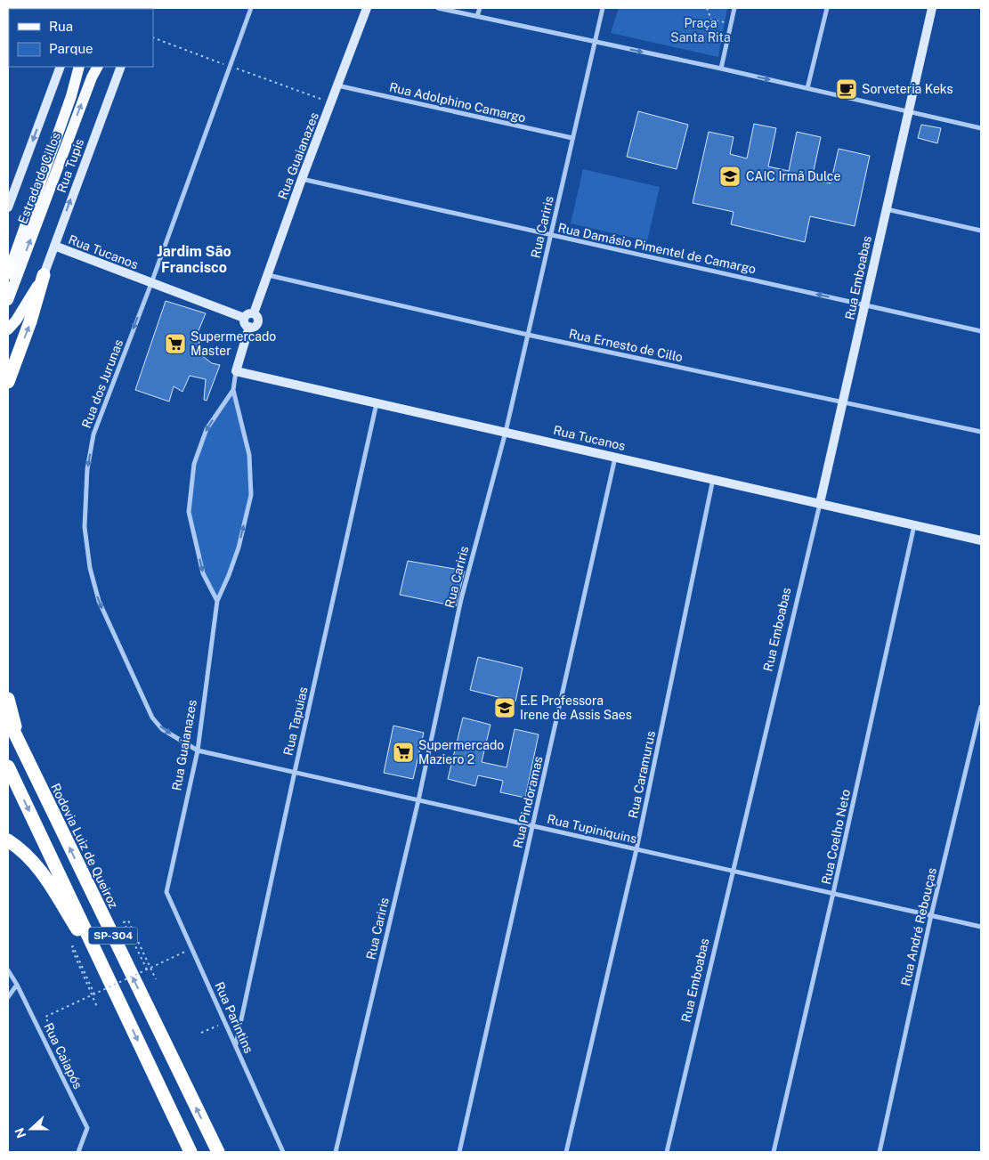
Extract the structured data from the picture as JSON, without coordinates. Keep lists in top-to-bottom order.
{
  "streets": {
    "highway": ["Rodovia Luiz de Queiroz", "SP-304"],
    "main road": ["Estrada de Cillos"],
    "street": [
      "Rua Adolphino Camargo",
      "Rua Guaianazes",
      "Rua Tupis",
      "Rua Cariris",
      "Rua Damásio Pimentel de Camargo",
      "Rua Tucanos",
      "Rua Emboabas",
      "Rua Ernesto de Cillo",
      "Rua dos Jurunas",
      "Rua Tapuias",
      "Rua Caramurus",
      "Rua Pindoramas",
      "Rua Tupiniquins",
      "Rua Coelho Neto",
      "Rua André Rebouças",
      "Rua Parintins",
      "Rua Caiapós"
    ]
  },
  "crossings": [
    ["Rua Adolphino Camargo", "Rua Guaianazes"],
    ["Rua Adolphino Camargo", "Rua Cariris"],
    ["Rua Guaianazes", "Rua Damásio Pimentel de Camargo"],
    ["Rua Guaianazes", "Rua Tucanos"],
    ["Rua Guaianazes", "Rua Ernesto de Cillo"],
    ["Rua Guaianazes", "Rua dos Jurunas"],
    ["Rua Guaianazes", "Rua Tupiniquins"],
    ["Rua Guaianazes", "Rua Parintins"],
    ["Rua Tupis", "Rua Tucanos"],
    ["Rua Cariris", "Rua Damásio Pimentel de Camargo"],
    ["Rua Cariris", "Rua Tucanos"],
    ["Rua Cariris", "Rua Ernesto de Cillo"],
    ["Rua Cariris", "Rua Tupiniquins"],
    ["Rua Damásio Pimentel de Camargo", "Rua Emboabas"],
    ["Rua Tucanos", "Rua Emboabas"],
    ["Rua Tucanos", "Rua dos Jurunas"],
    ["Rua Tucanos", "Rua Tapuias"],
    ["Rua Tucanos", "Rua Caramurus"],
    ["Rua Tucanos", "Rua Pindoramas"],
    ["Rua Tucanos", "Rua Coelho Neto"],
    ["Rua Emboabas", "Rua Ernesto de Cillo"],
    ["Rua Emboabas", "Rua Tupiniquins"],
    ["Rua dos Jurunas", "Rua Tupiniquins"],
    ["Rua Tapuias", "Rua Tupiniquins"],
    ["Rua Tapuias", "Rua Parintins"],
    ["Rua Caramurus", "Rua Tupiniquins"],
    ["Rua Pindoramas", "Rua Tupiniquins"],
    ["Rua Tupiniquins", "Rua Coelho Neto"],
    ["Rua Tupiniquins", "Rua André Rebouças"]
  ],
  "one_way": ["Rua Damásio Pimentel de Camargo", "Rua dos Jurunas"],
  "districts": ["Jardim São Francisco"],
  "parks": ["Praça Santa Rita"],
  "places": {
    "cafe": ["Sorveteria Keks"],
    "school or university": ["CAIC Irmã Dulce", "E.E Professora Irene de Assis Saes"],
    "supermarket": ["Supermercado Master", "Supermercado Maziero 2"]
  },
  "legend": ["Rua", "Parque"],
  "north": "left"
}
